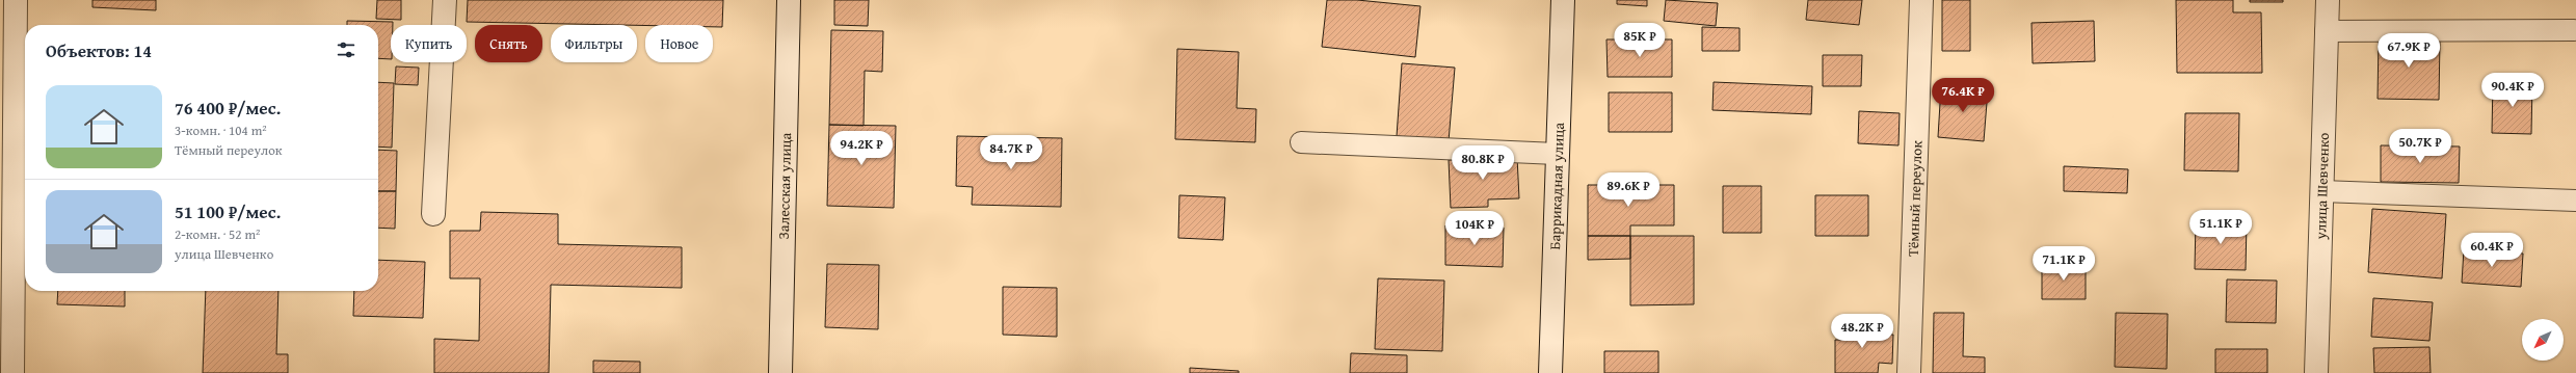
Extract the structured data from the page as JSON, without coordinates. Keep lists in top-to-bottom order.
{
  "streets": {
    "street": [
      "Баррикадная улица",
      "улица Шевченко",
      "Залесская улица",
      "Тёмный переулок"
    ]
  },
  "north": "bottom left",
  "page": {
    "price": [
      "85K ₽",
      "67.9K ₽",
      "90.4K ₽",
      "76.4K ₽",
      "50.7K ₽",
      "94.2K ₽",
      "84.7K ₽",
      "80.8K ₽",
      "89.6K ₽",
      "51.1K ₽",
      "104K ₽",
      "60.4K ₽",
      "71.1K ₽",
      "48.2K ₽"
    ],
    "chip": [
      "Купить",
      "Снять",
      "Фильтры",
      "Новое"
    ],
    "heading": "Объектов: 14",
    "list": [
      {
        "name": "76 400 ₽/мес.",
        "note": "3-комн. · 104 m² · Тёмный переулок"
      },
      {
        "name": "51 100 ₽/мес.",
        "note": "2-комн. · 52 m² · улица Шевченко"
      }
    ]
  }
}
